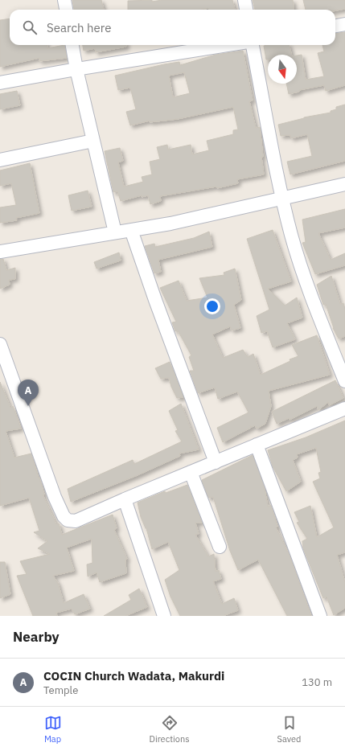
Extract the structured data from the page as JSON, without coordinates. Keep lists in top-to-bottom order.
{
  "north": "bottom",
  "page": {
    "search": "Search here",
    "pins": "A",
    "heading": "Nearby",
    "list": [
      {
        "mark": "A",
        "name": "COCIN Church Wadata, Makurdi",
        "note": "Temple",
        "value": "130 m"
      }
    ],
    "nav": ["Map", "Directions", "Saved"]
  }
}
